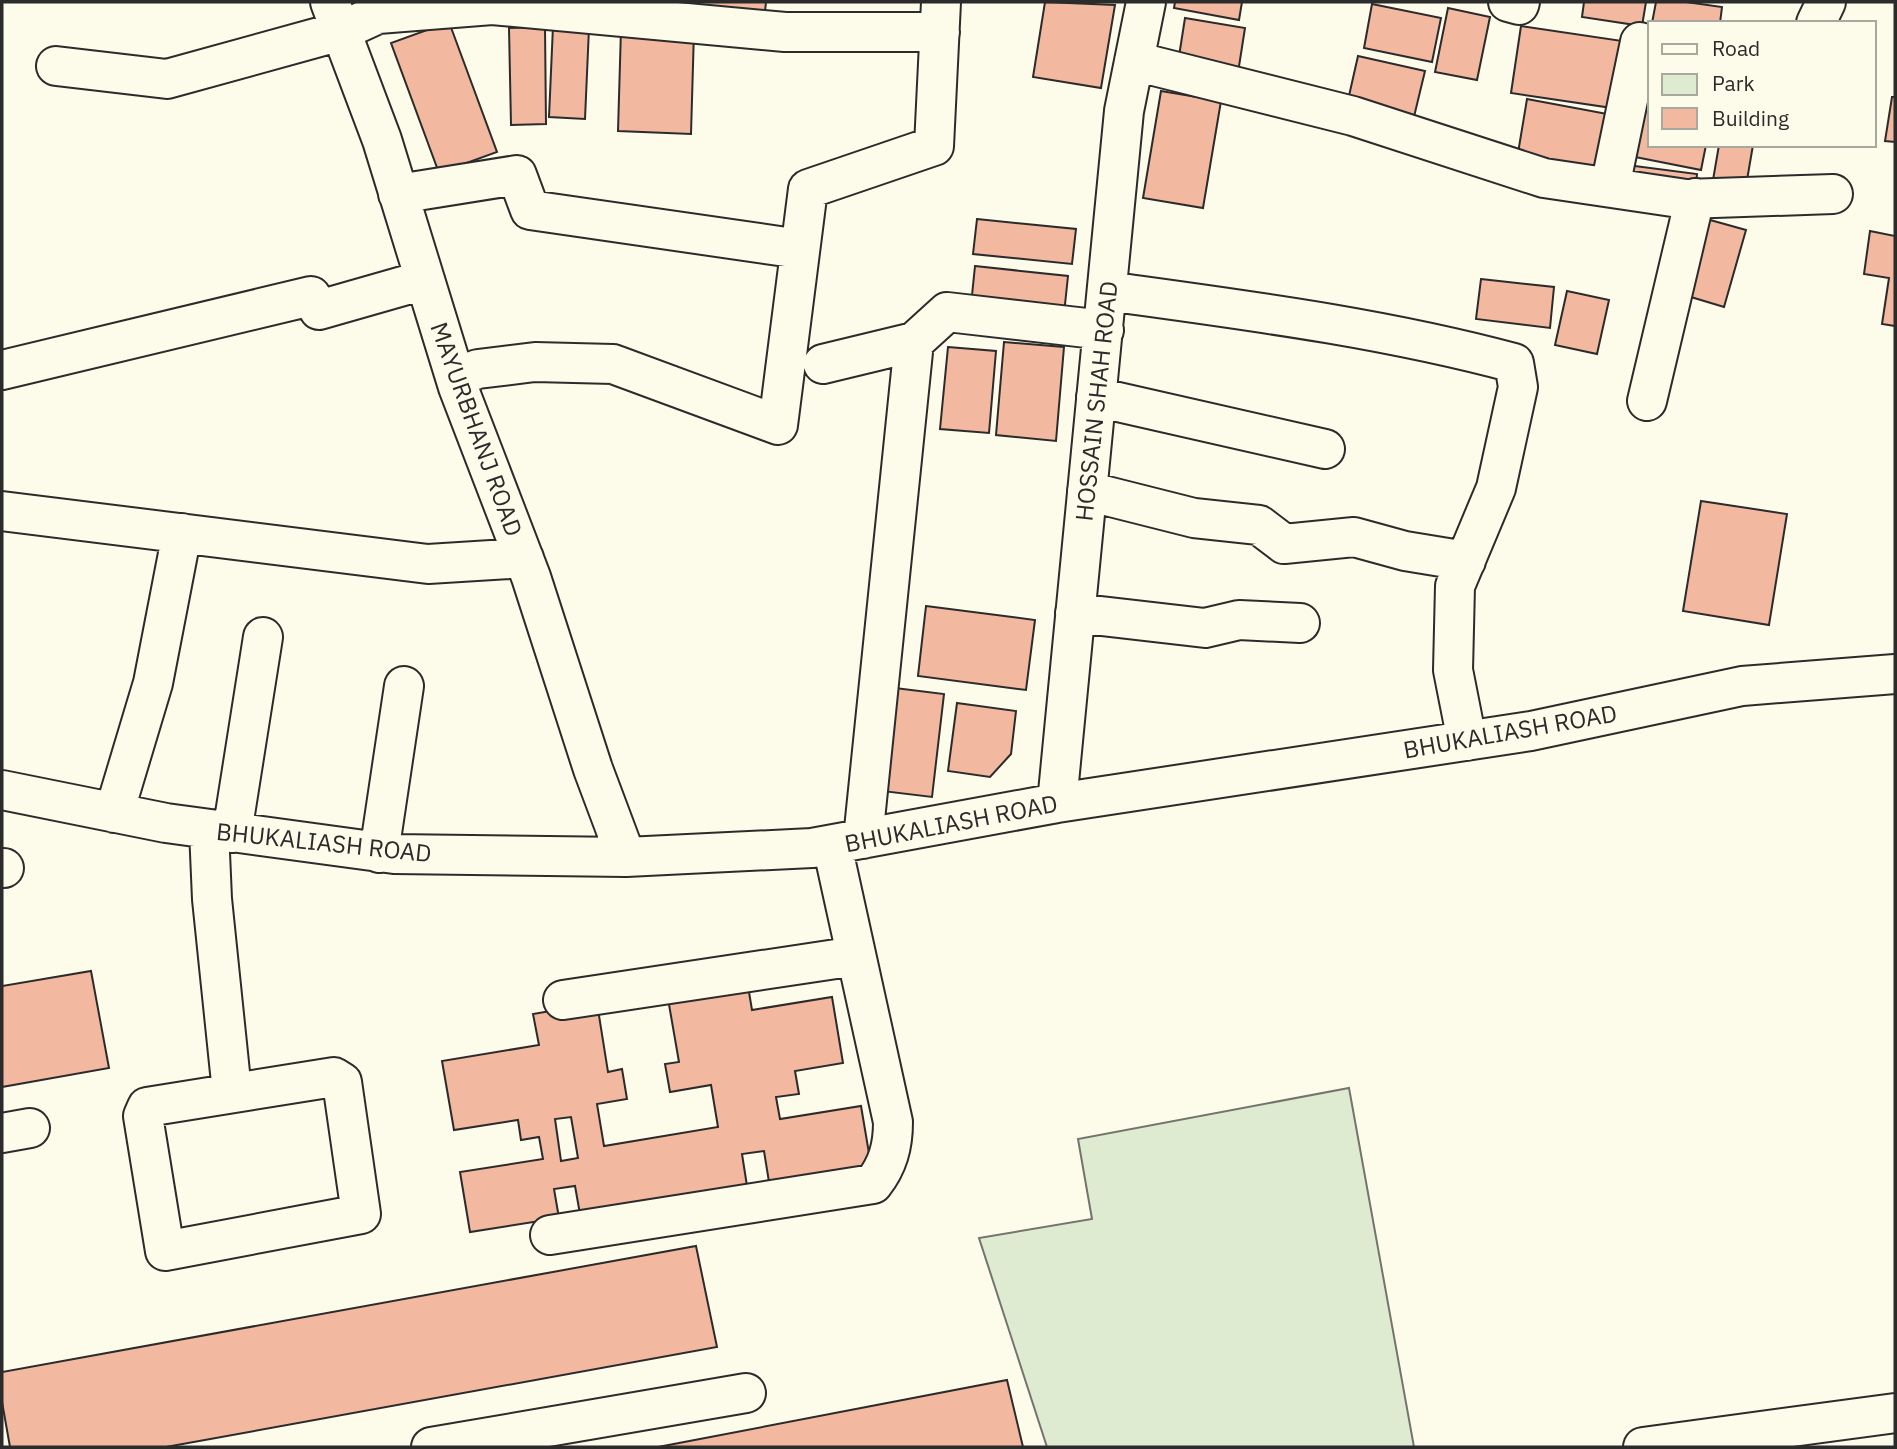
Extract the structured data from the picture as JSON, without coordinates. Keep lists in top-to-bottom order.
{
  "streets": {
    "street": ["HOSSAIN SHAH ROAD", "MAYURBHANJ ROAD", "BHUKALIASH ROAD"]
  },
  "crossings": [
    ["HOSSAIN SHAH ROAD", "BHUKALIASH ROAD"],
    ["MAYURBHANJ ROAD", "BHUKALIASH ROAD"]
  ],
  "legend": ["Road", "Park", "Building"]
}
